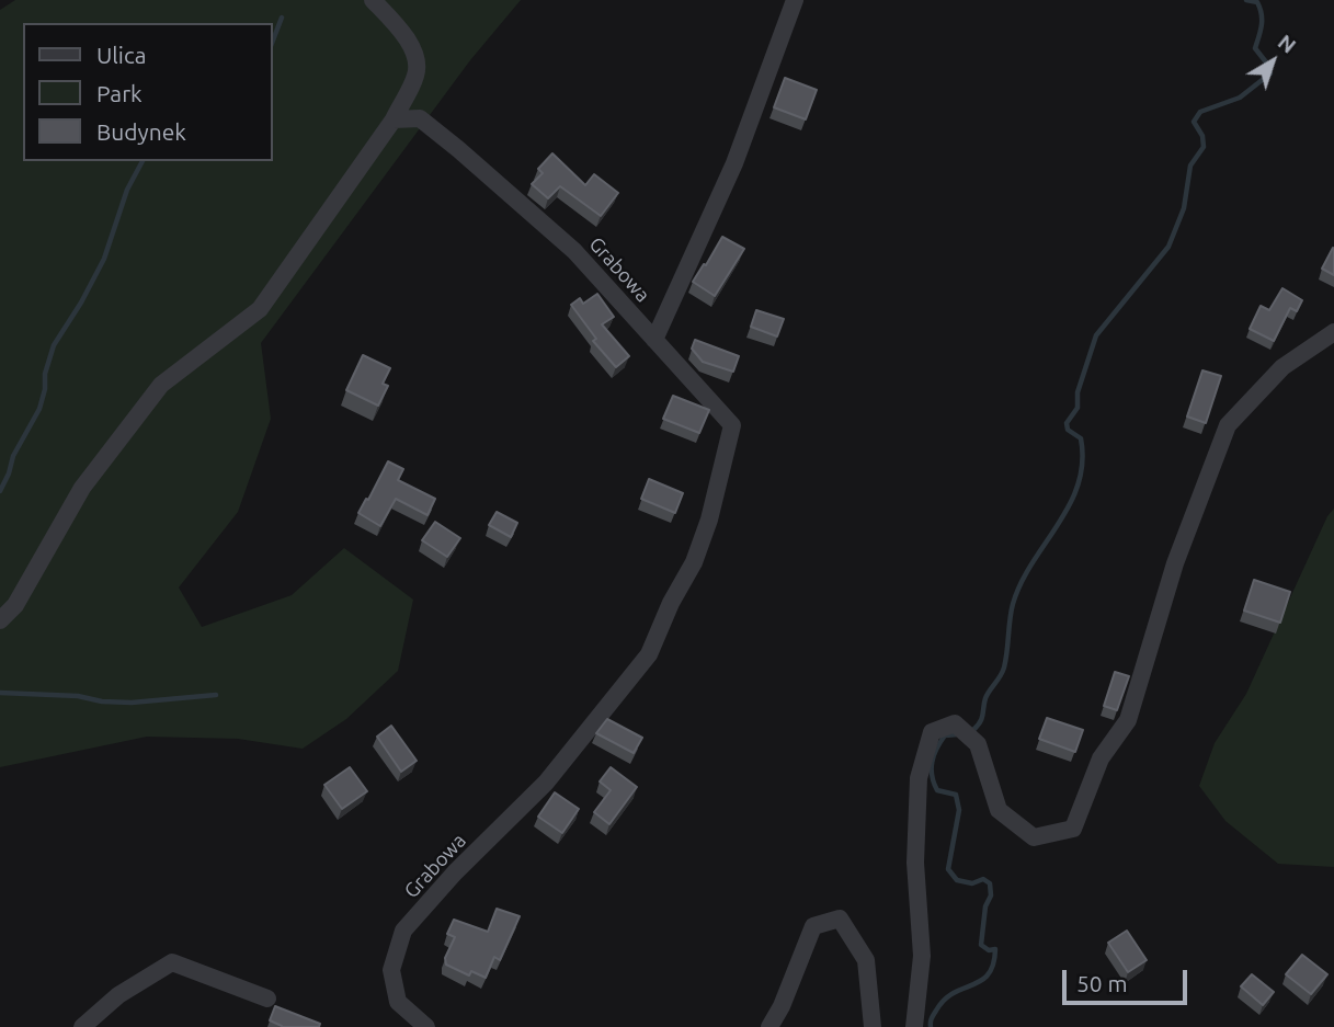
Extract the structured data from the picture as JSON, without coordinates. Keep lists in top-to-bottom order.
{
  "streets": {
    "street": ["Grabowa"]
  },
  "legend": ["Ulica", "Park", "Budynek"],
  "scale_bar": "50 m",
  "north": "top right"
}
